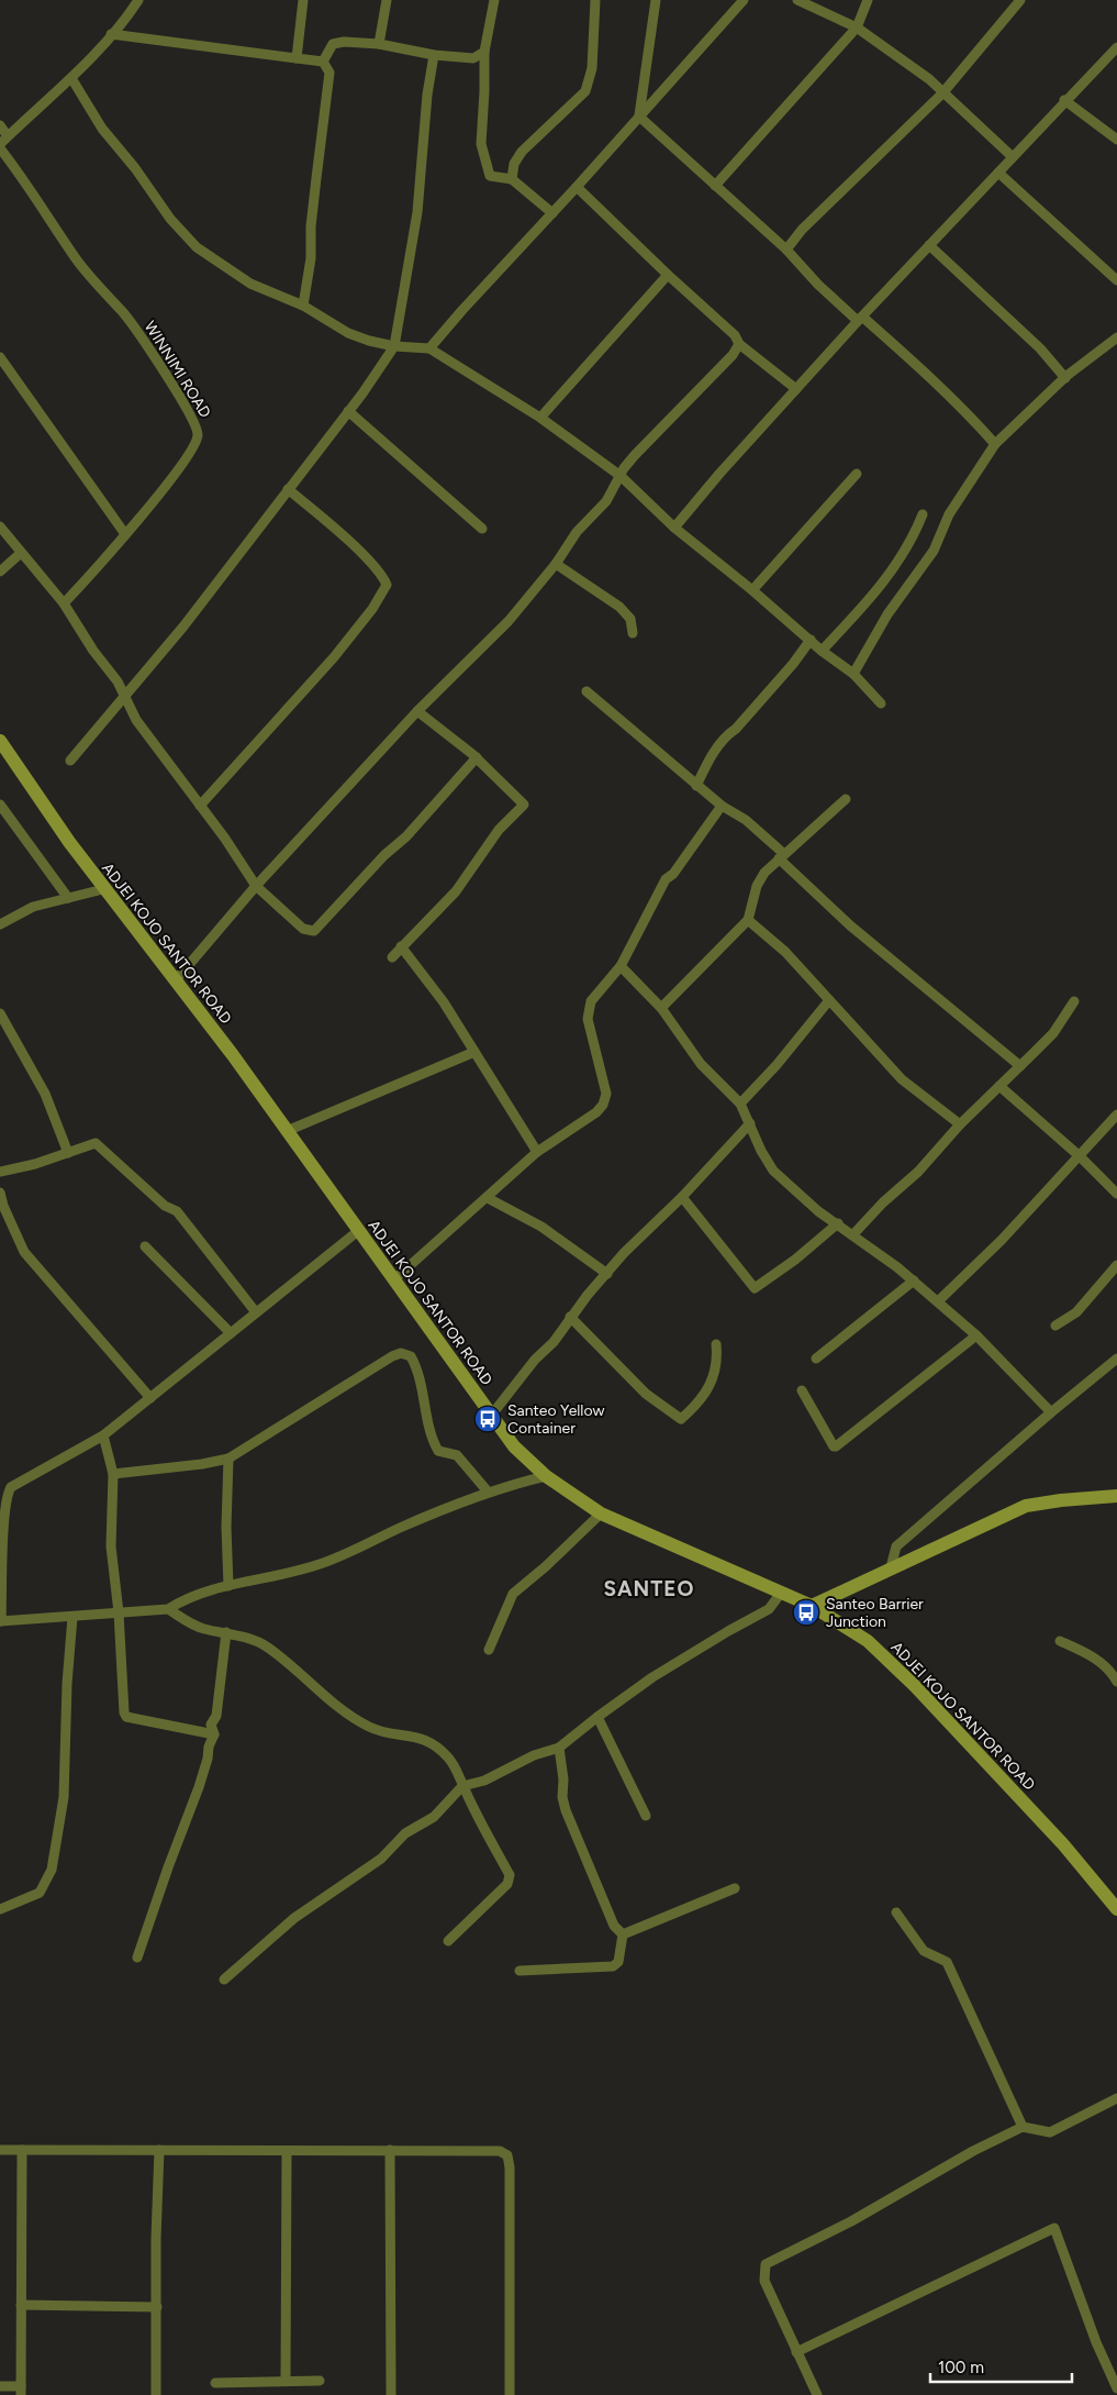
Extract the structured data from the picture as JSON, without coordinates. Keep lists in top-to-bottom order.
{
  "streets": {
    "street": ["WINNIMI ROAD", "ADJEI KOJO SANTOR ROAD"]
  },
  "districts": ["SANTEO"],
  "places": {
    "bus stop": ["Santeo Yellow Container", "Santeo Barrier Junction"]
  },
  "scale_bar": "100 m"
}
